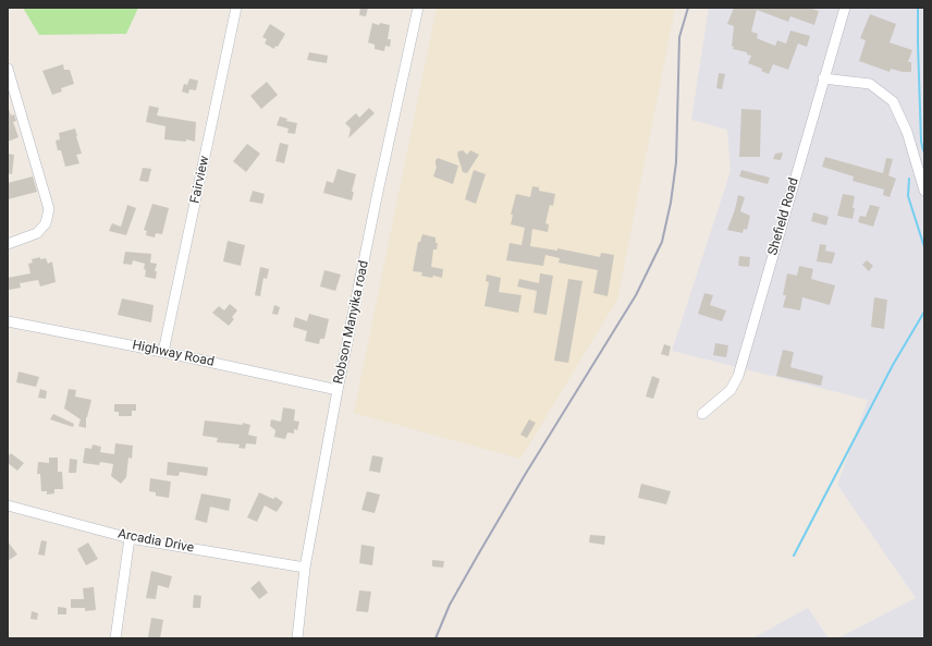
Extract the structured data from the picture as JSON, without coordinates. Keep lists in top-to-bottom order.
{
  "streets": {
    "street": [
      "Fairview",
      "Shefield Road",
      "Robson Manyika road",
      "Highway Road",
      "Arcadia Drive"
    ]
  },
  "crossings": [
    ["Fairview", "Highway Road"],
    ["Robson Manyika road", "Highway Road"],
    ["Robson Manyika road", "Arcadia Drive"]
  ]
}
